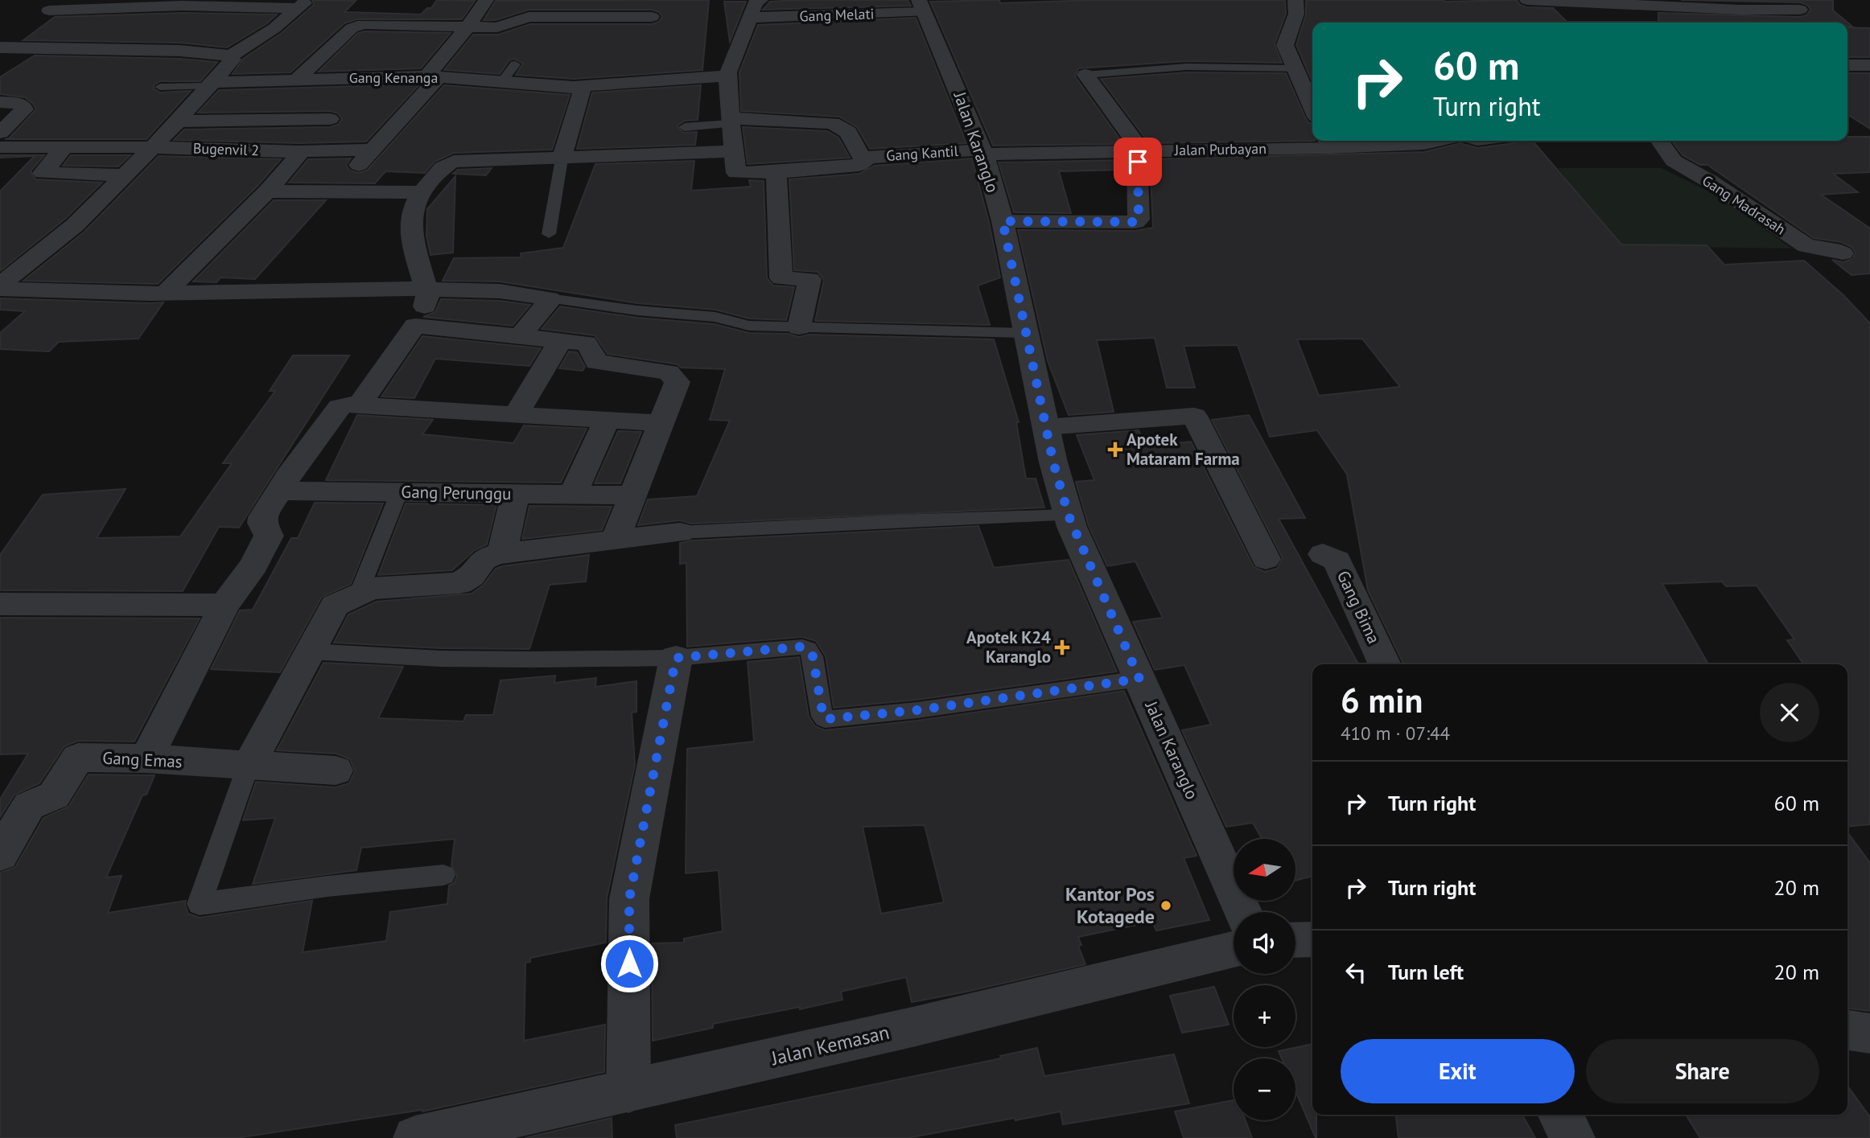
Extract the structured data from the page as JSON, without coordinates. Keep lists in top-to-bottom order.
{
  "streets": {
    "street": [
      "Gang Melati",
      "Gang Kenanga",
      "Jalan Karanglo",
      "Bugenvil 2",
      "Jalan Purbayan",
      "Gang Kantil",
      "Gang Madrasah",
      "Gang Perunggu",
      "Gang Bima",
      "Gang Emas",
      "Jalan Kemasan"
    ]
  },
  "crossings": [
    ["Gang Melati", "Jalan Karanglo"],
    ["Jalan Karanglo", "Jalan Purbayan"],
    ["Jalan Karanglo", "Gang Kantil"],
    ["Jalan Purbayan", "Gang Kantil"]
  ],
  "places": {
    "health": ["Apotek Mataram Farma", "Apotek K24 Karanglo"],
    "other": ["Kantor Pos Kotagede"]
  },
  "north": "left",
  "page": {
    "turn": ["60 m", "Turn right"],
    "heading": ["6 min", "410 m · 07:44"],
    "list": [
      {
        "name": "Turn right",
        "value": "60 m"
      },
      {
        "name": "Turn right",
        "value": "20 m"
      },
      {
        "name": "Turn left",
        "value": "20 m"
      }
    ],
    "map_buttons": ["+", "−"],
    "buttons": ["Exit", "Share"]
  }
}
